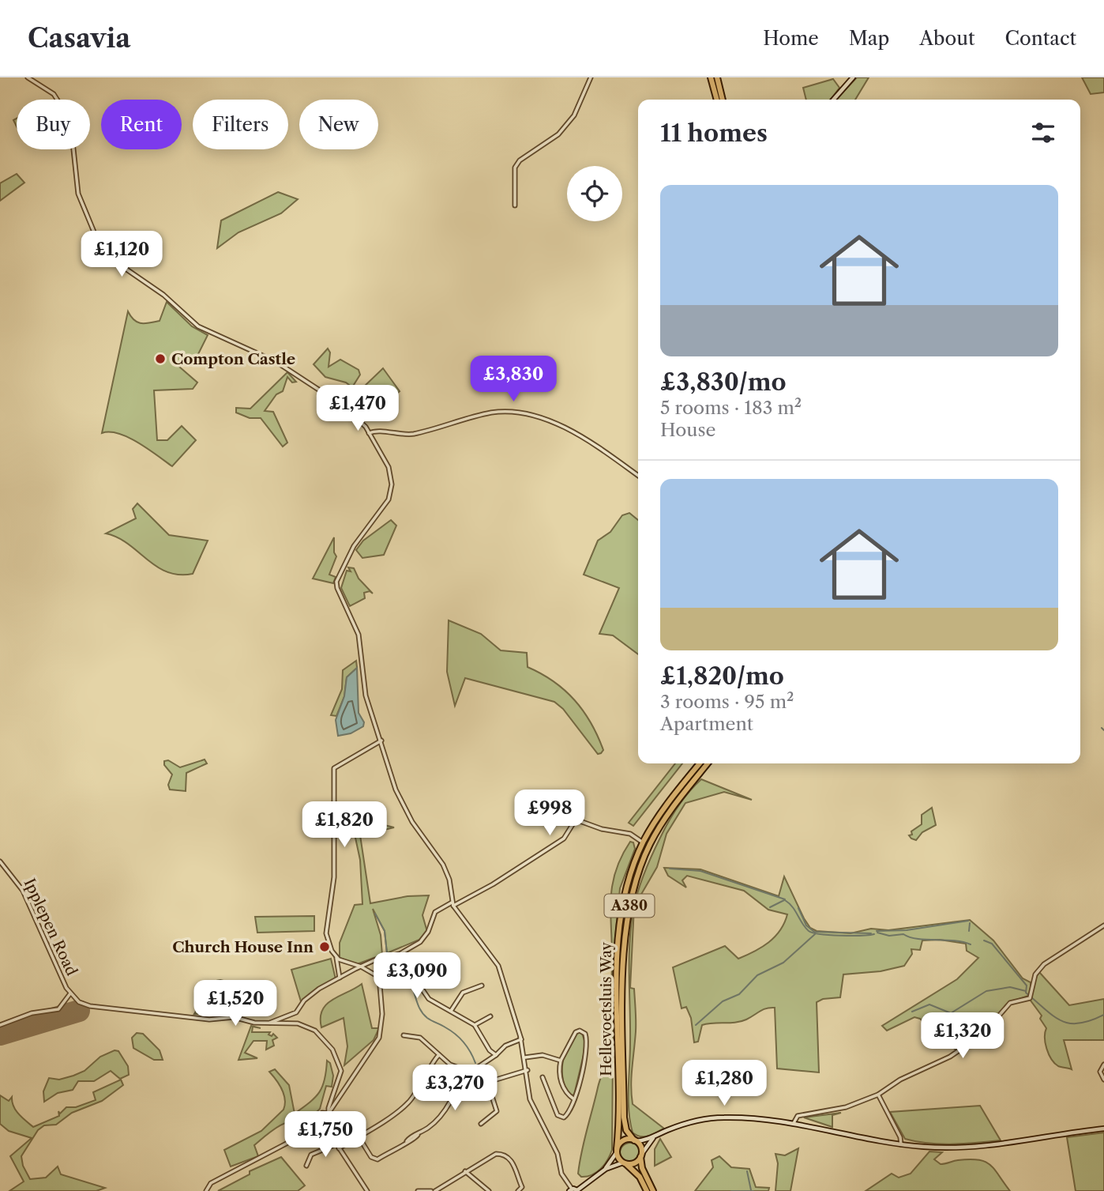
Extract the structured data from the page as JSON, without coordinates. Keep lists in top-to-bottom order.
{
  "streets": {
    "highway": ["A380", "Hellevoetsluis Way"],
    "street": ["Ipplepen Road"]
  },
  "places": ["Compton Castle", "Church House Inn"],
  "page": {
    "header": "Casavia",
    "nav": [
      "Home",
      "Map",
      "About",
      "Contact"
    ],
    "chip": [
      "Buy",
      "Rent",
      "Filters",
      "New"
    ],
    "heading": "11 homes",
    "list": [
      {
        "name": "£3,830/mo",
        "note": "5 rooms · 183 m² · House"
      },
      {
        "name": "£1,820/mo",
        "note": "3 rooms · 95 m² · Apartment"
      }
    ],
    "price": [
      "£1,120",
      "£3,830",
      "£1,470",
      "£998",
      "£1,820",
      "£3,090",
      "£1,520",
      "£1,320",
      "£1,280",
      "£3,270",
      "£1,750"
    ]
  }
}
